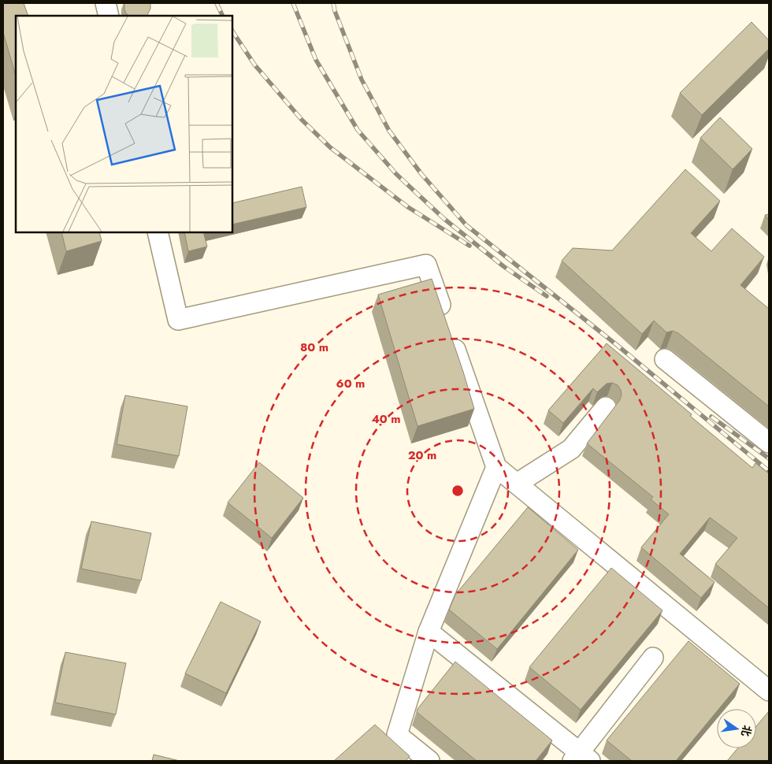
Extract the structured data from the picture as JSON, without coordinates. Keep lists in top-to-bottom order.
{
  "north": "right",
  "rings": [
    "80 m",
    "60 m",
    "40 m",
    "20 m"
  ]
}
